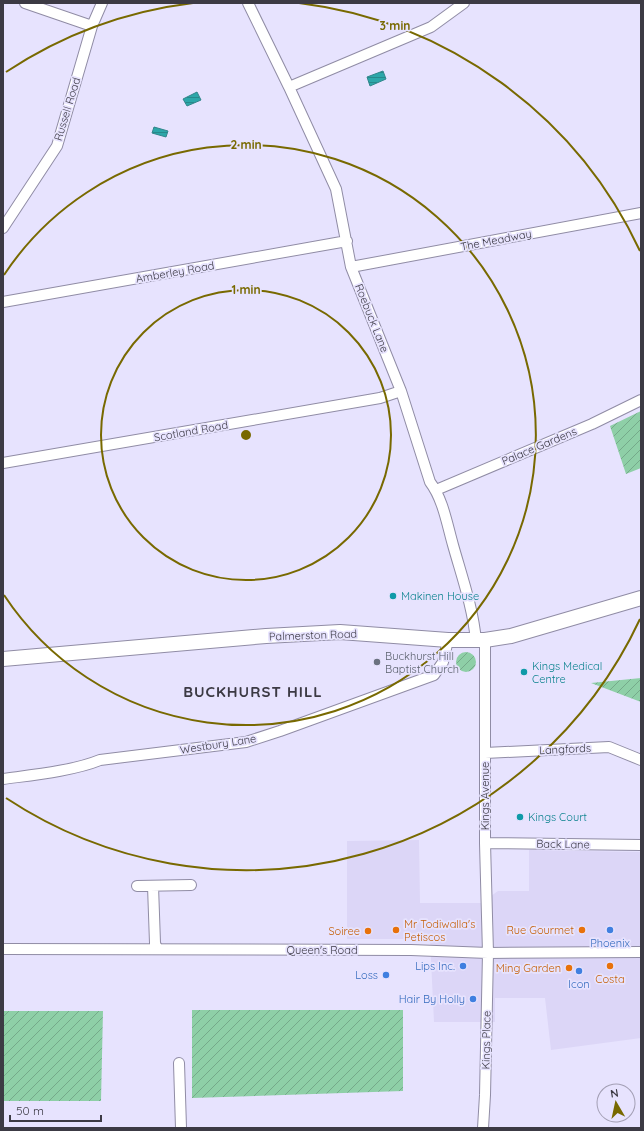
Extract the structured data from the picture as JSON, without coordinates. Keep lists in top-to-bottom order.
{
  "streets": {
    "main road": ["Palmerston Road"],
    "street": [
      "Russell Road",
      "The Meadway",
      "Amberley Road",
      "Roebuck Lane",
      "Scotland Road",
      "Palace Gardens",
      "Westbury Lane",
      "Langfords",
      "Kings Avenue",
      "Back Lane",
      "Queen's Road",
      "Kings Place"
    ]
  },
  "crossings": [
    ["The Meadway", "Roebuck Lane"],
    ["Amberley Road", "Roebuck Lane"],
    ["Roebuck Lane", "Scotland Road"],
    ["Roebuck Lane", "Palace Gardens"],
    ["Roebuck Lane", "Palmerston Road"],
    ["Roebuck Lane", "Kings Avenue"],
    ["Palmerston Road", "Westbury Lane"],
    ["Palmerston Road", "Kings Avenue"],
    ["Langfords", "Kings Avenue"],
    ["Kings Avenue", "Back Lane"],
    ["Kings Avenue", "Queen's Road"],
    ["Kings Avenue", "Kings Place"],
    ["Queen's Road", "Kings Place"]
  ],
  "districts": ["BUCKHURST HILL"],
  "places": [
    "Makinen House",
    "Buckhurst Hill Baptist Church",
    "Kings Medical Centre",
    "Kings Court",
    "Mr Todiwalla's Petiscos",
    "Rue Gourmet",
    "Phoenix",
    "Soiree",
    "Lips Inc.",
    "Costa",
    "Ming Garden",
    "Icon",
    "Loss",
    "Hair By Holly"
  ],
  "scale_bar": "50 m",
  "north": "top",
  "rings": ["3 min", "2 min", "1 min"]
}
